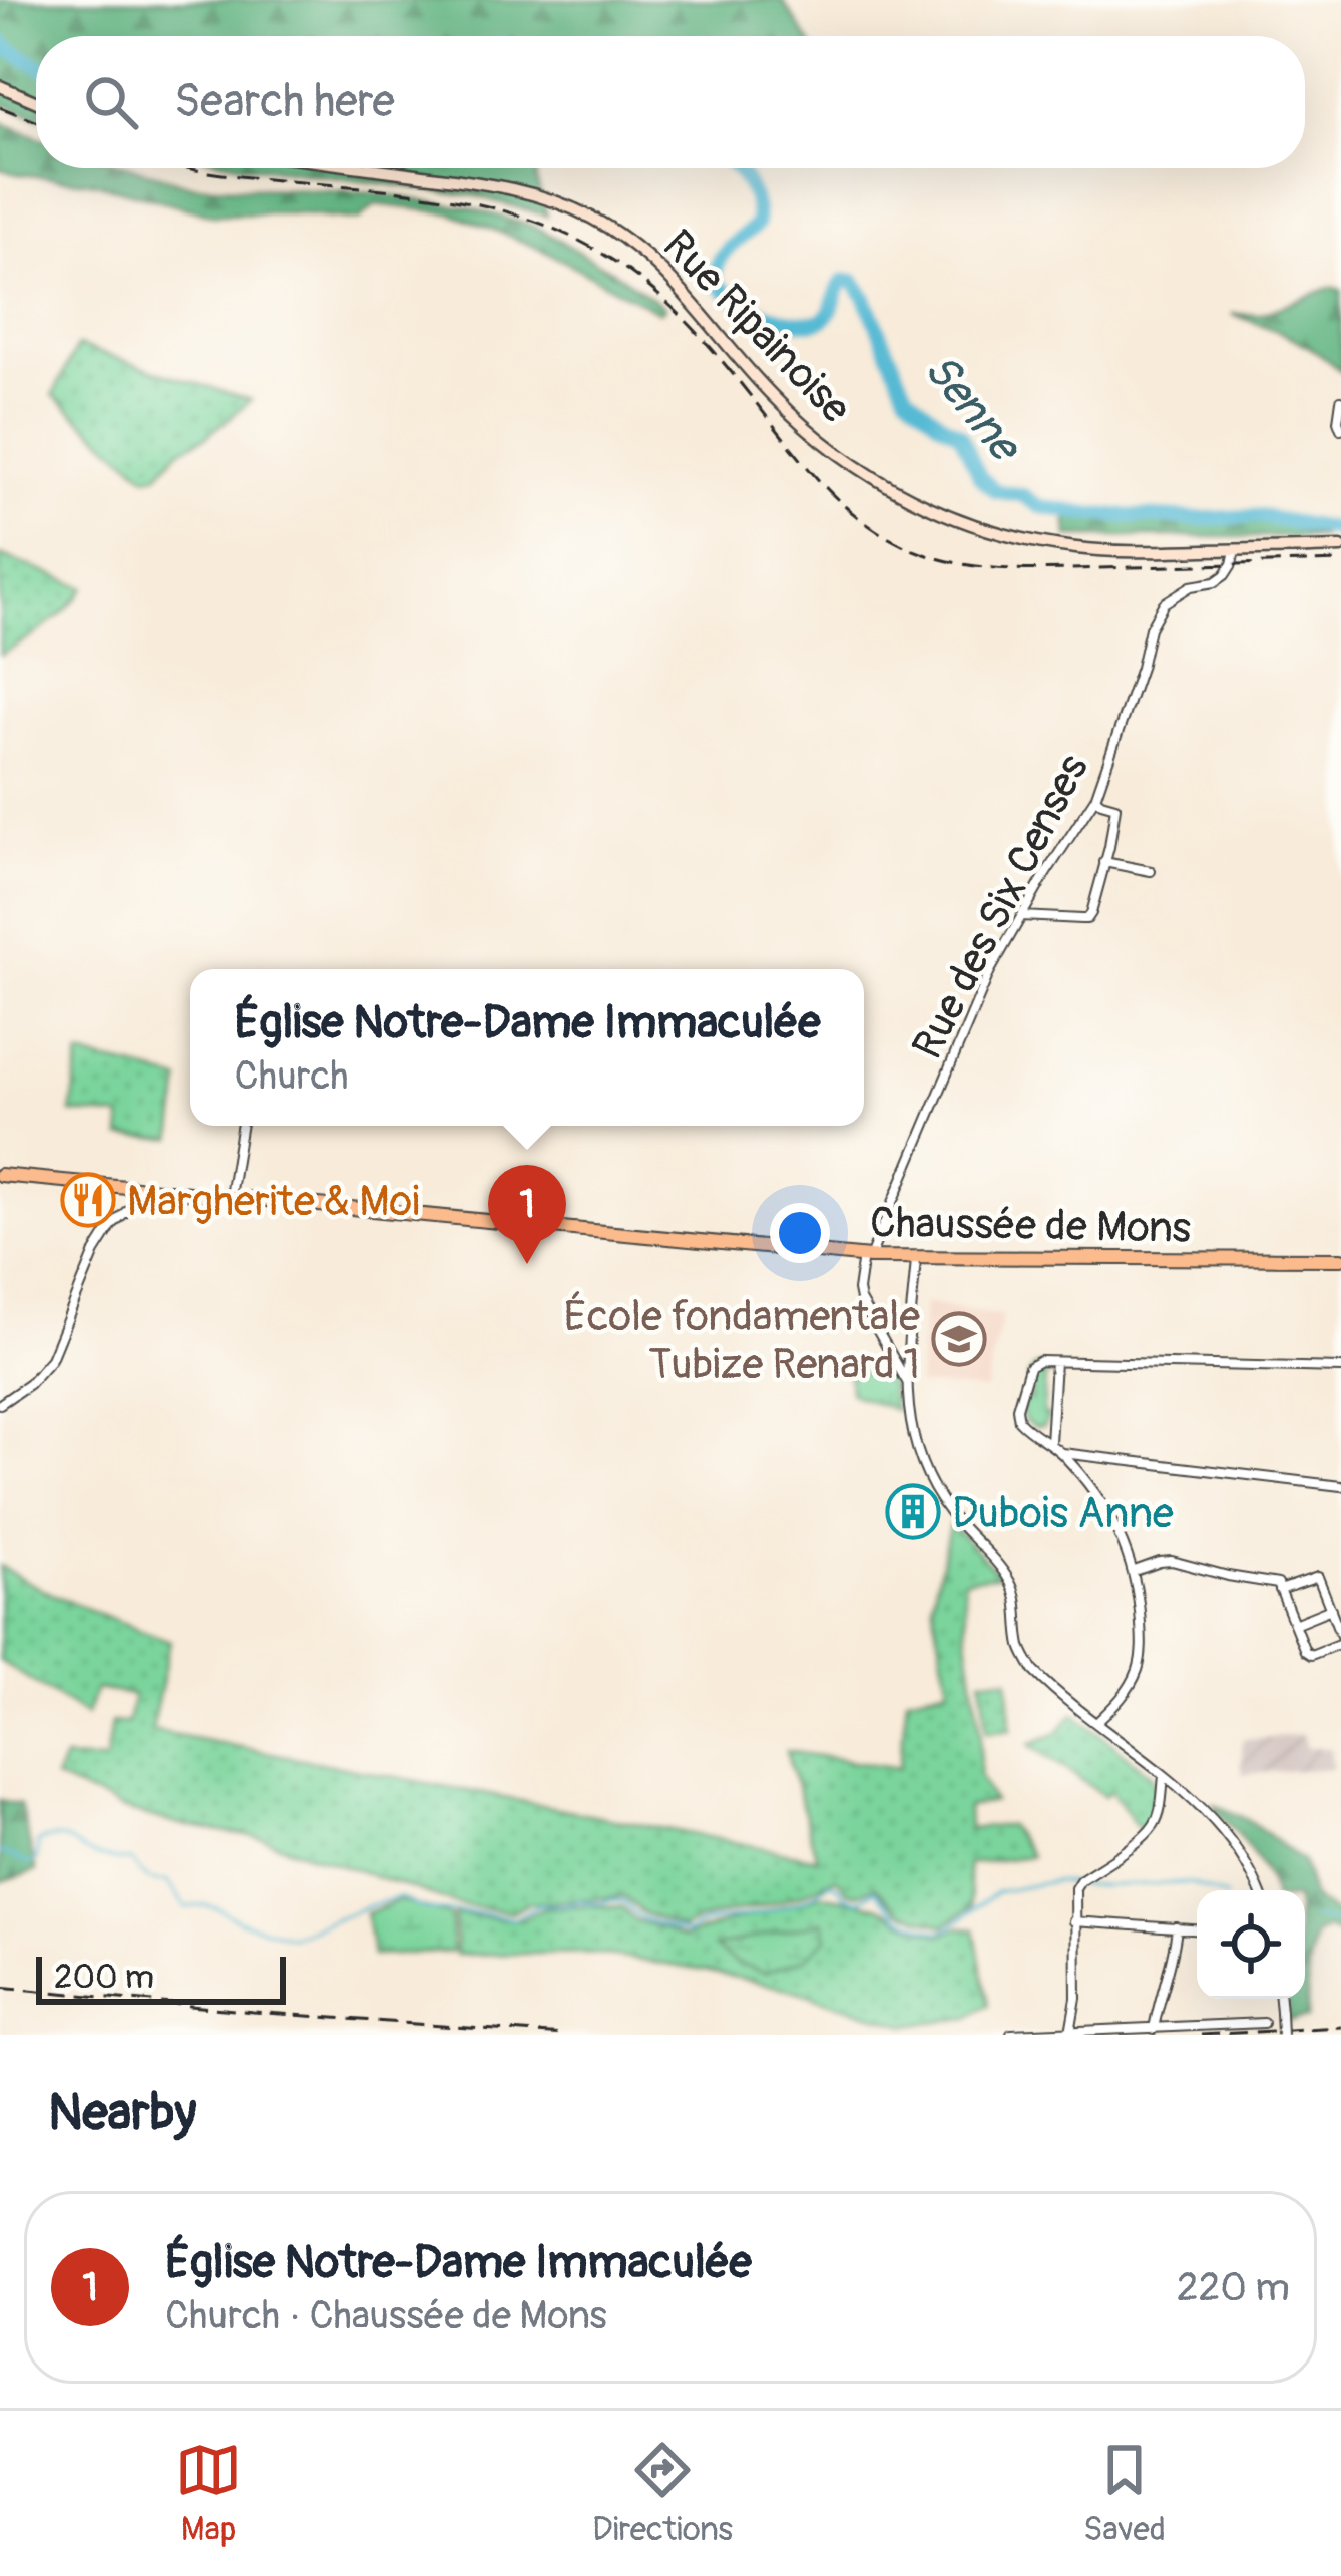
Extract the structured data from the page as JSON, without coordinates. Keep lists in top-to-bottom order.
{
  "streets": {
    "main road": ["Chaussée de Mons"],
    "street": ["Rue Ripainoise", "Rue des Six Censes"]
  },
  "crossings": [
    ["Rue Ripainoise", "Rue des Six Censes"],
    ["Rue des Six Censes", "Chaussée de Mons"]
  ],
  "water": ["Senne"],
  "places": {
    "restaurant": ["Margherite & Moi"],
    "school or university": ["École fondamentale Tubize Renard 1"],
    "building": ["Dubois Anne"]
  },
  "scale_bar": "200 m",
  "page": {
    "search": "Search here",
    "popup": ["Église Notre-Dame Immaculée", "Church"],
    "pins": "1",
    "scale": "200 m",
    "heading": "Nearby",
    "list": [
      {
        "mark": "1",
        "name": "Église Notre-Dame Immaculée",
        "note": "Church · Chaussée de Mons",
        "value": "220 m"
      }
    ],
    "nav": ["Map", "Directions", "Saved"]
  }
}
